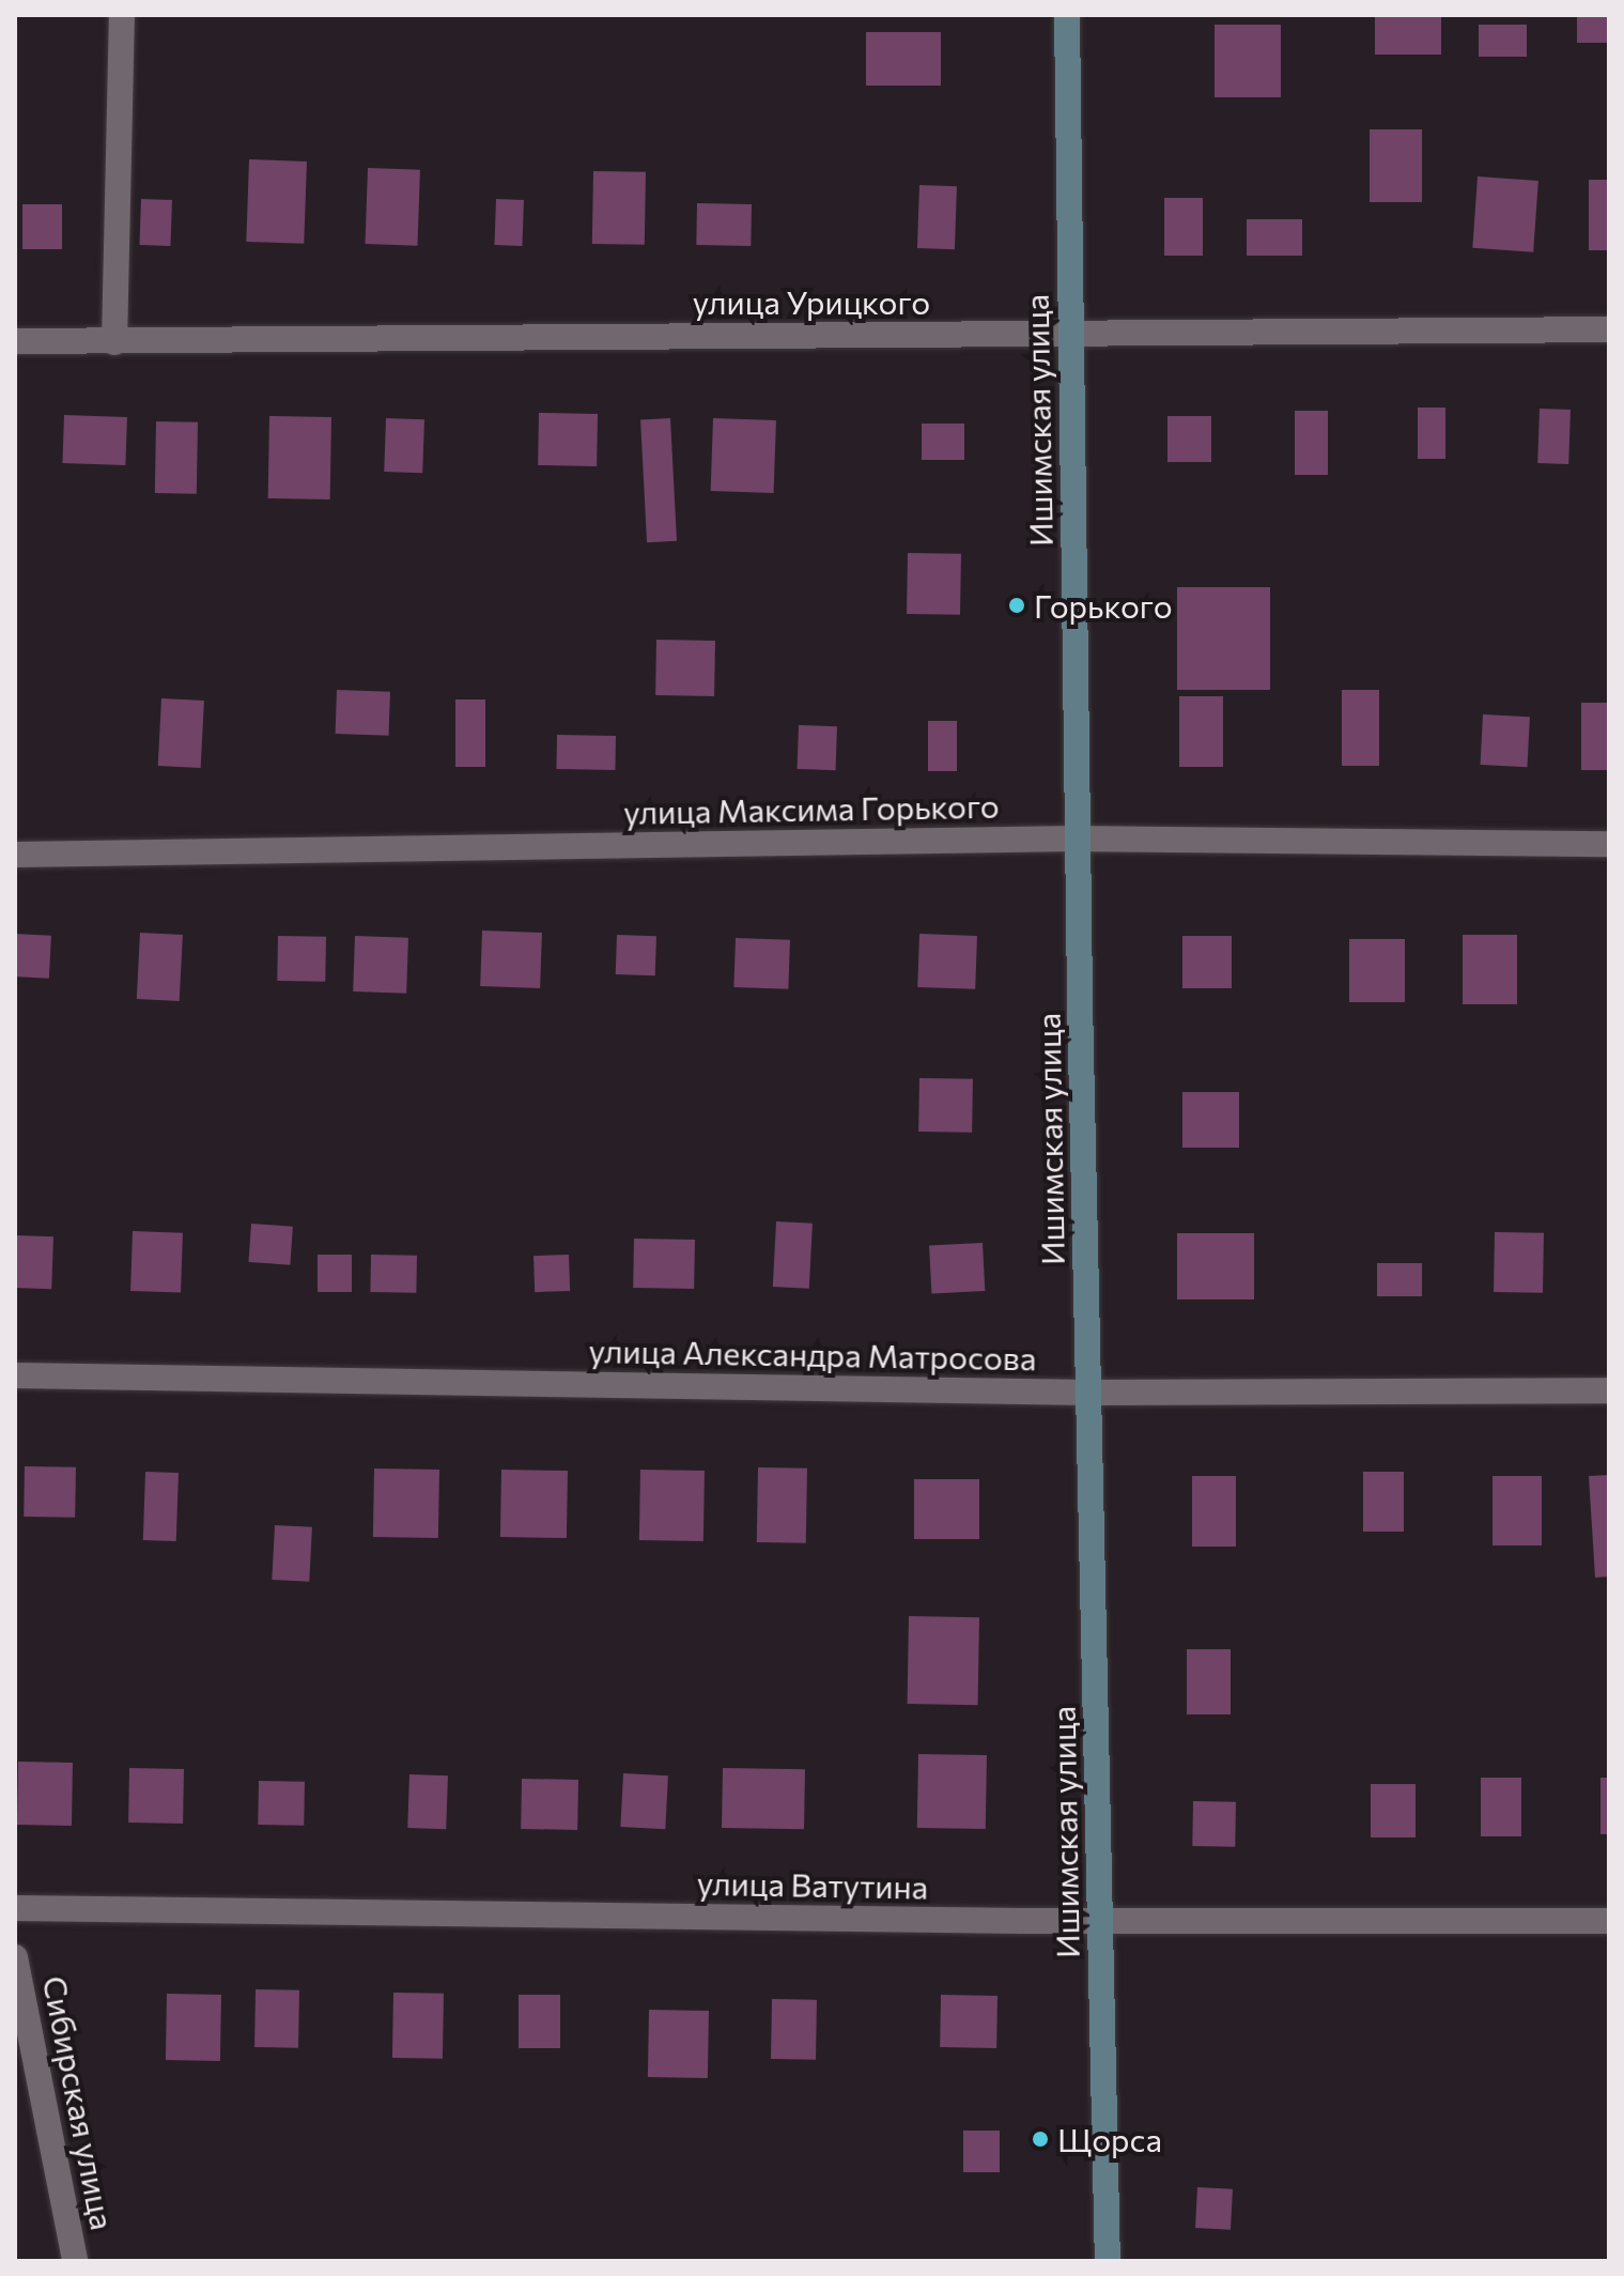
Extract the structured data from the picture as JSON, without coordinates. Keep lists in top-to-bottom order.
{
  "streets": {
    "main road": ["Ишимская улица"],
    "street": [
      "улица Урицкого",
      "улица Максима Горького",
      "улица Александра Матросова",
      "улица Ватутина",
      "Сибирская улица"
    ]
  },
  "crossings": [
    ["улица Урицкого", "Ишимская улица"],
    ["Ишимская улица", "улица Максима Горького"],
    ["Ишимская улица", "улица Александра Матросова"],
    ["Ишимская улица", "улица Ватутина"]
  ],
  "places": ["Горького", "Щорса"]
}
